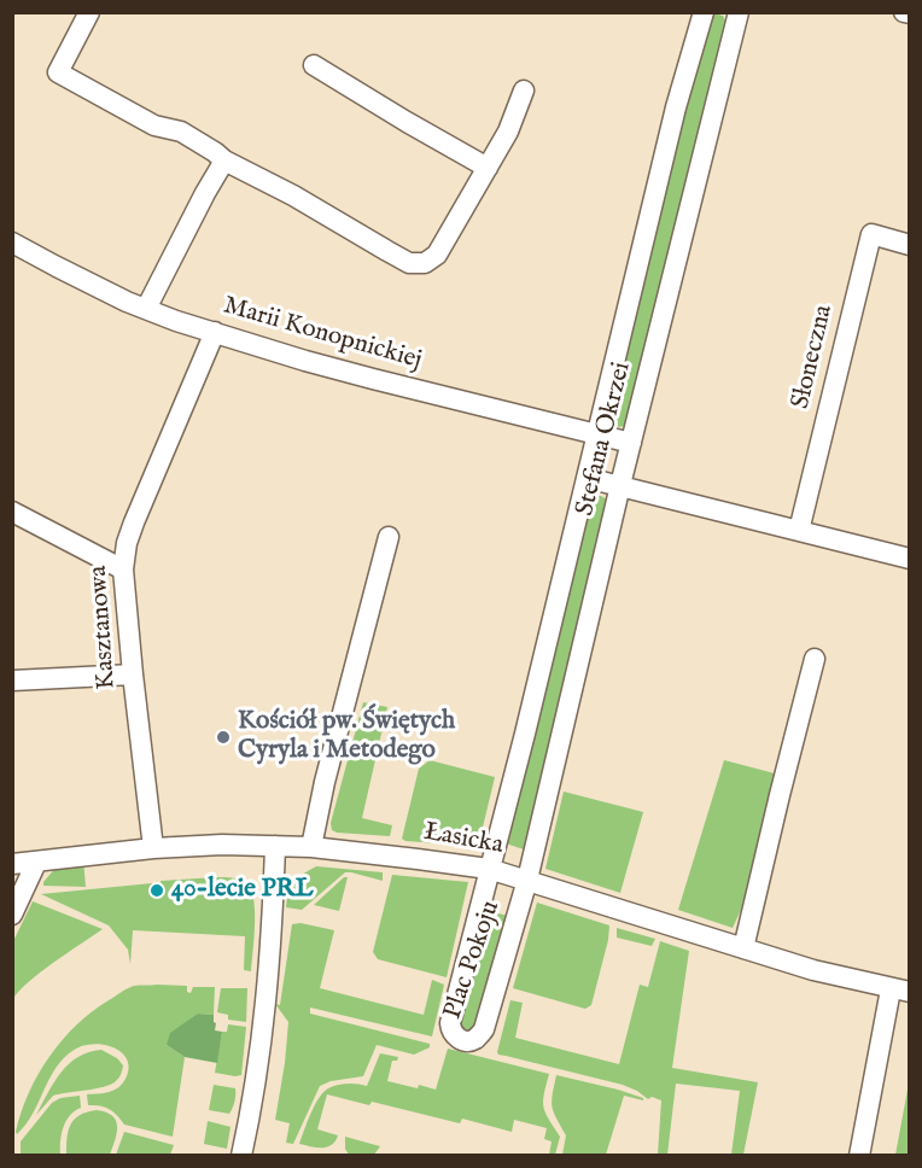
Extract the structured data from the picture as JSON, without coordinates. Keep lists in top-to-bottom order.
{
  "streets": {
    "street": [
      "Marii Konopnickiej",
      "Słoneczna",
      "Stefana Okrzei",
      "Kasztanowa",
      "Łasicka",
      "Plac Pokoju"
    ]
  },
  "crossings": [
    ["Marii Konopnickiej", "Stefana Okrzei"],
    ["Marii Konopnickiej", "Kasztanowa"],
    ["Stefana Okrzei", "Łasicka"],
    ["Stefana Okrzei", "Plac Pokoju"],
    ["Kasztanowa", "Łasicka"],
    ["Łasicka", "Plac Pokoju"]
  ],
  "places": ["Kościół pw. Świętych Cyryla i Metodego", "40-lecie PRL"]
}
